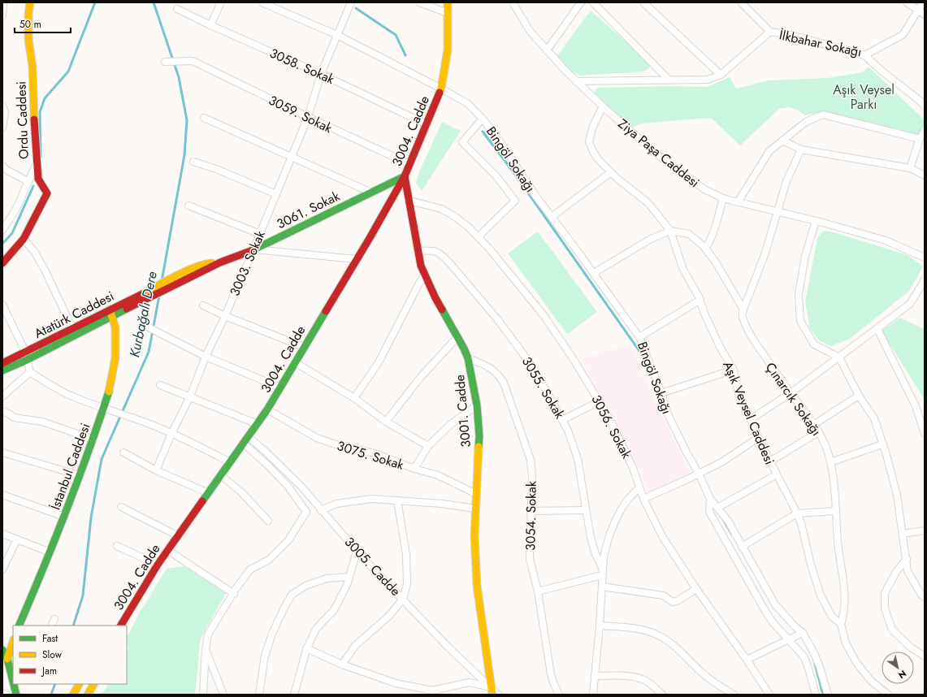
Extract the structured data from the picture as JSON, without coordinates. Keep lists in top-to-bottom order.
{
  "streets": {
    "main road": [
      "Ordu Caddesi",
      "3004. Cadde",
      "3061. Sokak",
      "Atatürk Caddesi",
      "3001. Cadde",
      "İstanbul Caddesi"
    ],
    "street": [
      "İlkbahar Sokağı",
      "3058. Sokak",
      "3059. Sokak",
      "Ziya Paşa Caddesi",
      "Bingöl Sokağı",
      "3003. Sokak",
      "3055. Sokak",
      "Çınarcık Sokağı",
      "Aşık Veysel Caddesi",
      "3056. Sokak",
      "3075. Sokak",
      "3054. Sokak",
      "3005. Cadde"
    ]
  },
  "crossings": [
    ["İlkbahar Sokağı", "Ziya Paşa Caddesi"],
    ["3058. Sokak", "3004. Cadde"],
    ["3058. Sokak", "3003. Sokak"],
    ["3059. Sokak", "3004. Cadde"],
    ["3059. Sokak", "3003. Sokak"],
    ["3004. Cadde", "Bingöl Sokağı"],
    ["3004. Cadde", "3061. Sokak"],
    ["3004. Cadde", "3001. Cadde"],
    ["3004. Cadde", "3075. Sokak"],
    ["3004. Cadde", "3005. Cadde"],
    ["Ziya Paşa Caddesi", "Aşık Veysel Caddesi"],
    ["Bingöl Sokağı", "3003. Sokak"],
    ["3061. Sokak", "3003. Sokak"],
    ["3061. Sokak", "Atatürk Caddesi"],
    ["3061. Sokak", "3001. Cadde"],
    ["Atatürk Caddesi", "İstanbul Caddesi"],
    ["3055. Sokak", "3001. Cadde"],
    ["Çınarcık Sokağı", "Aşık Veysel Caddesi"],
    ["3001. Cadde", "3056. Sokak"],
    ["3001. Cadde", "3075. Sokak"],
    ["3001. Cadde", "3054. Sokak"],
    ["3001. Cadde", "3005. Cadde"]
  ],
  "water": ["Kurbağalı Dere"],
  "parks": ["Aşık Veysel Parkı"],
  "legend": ["Fast", "Slow", "Jam"],
  "scale_bar": "50 m",
  "north": "bottom right"
}
